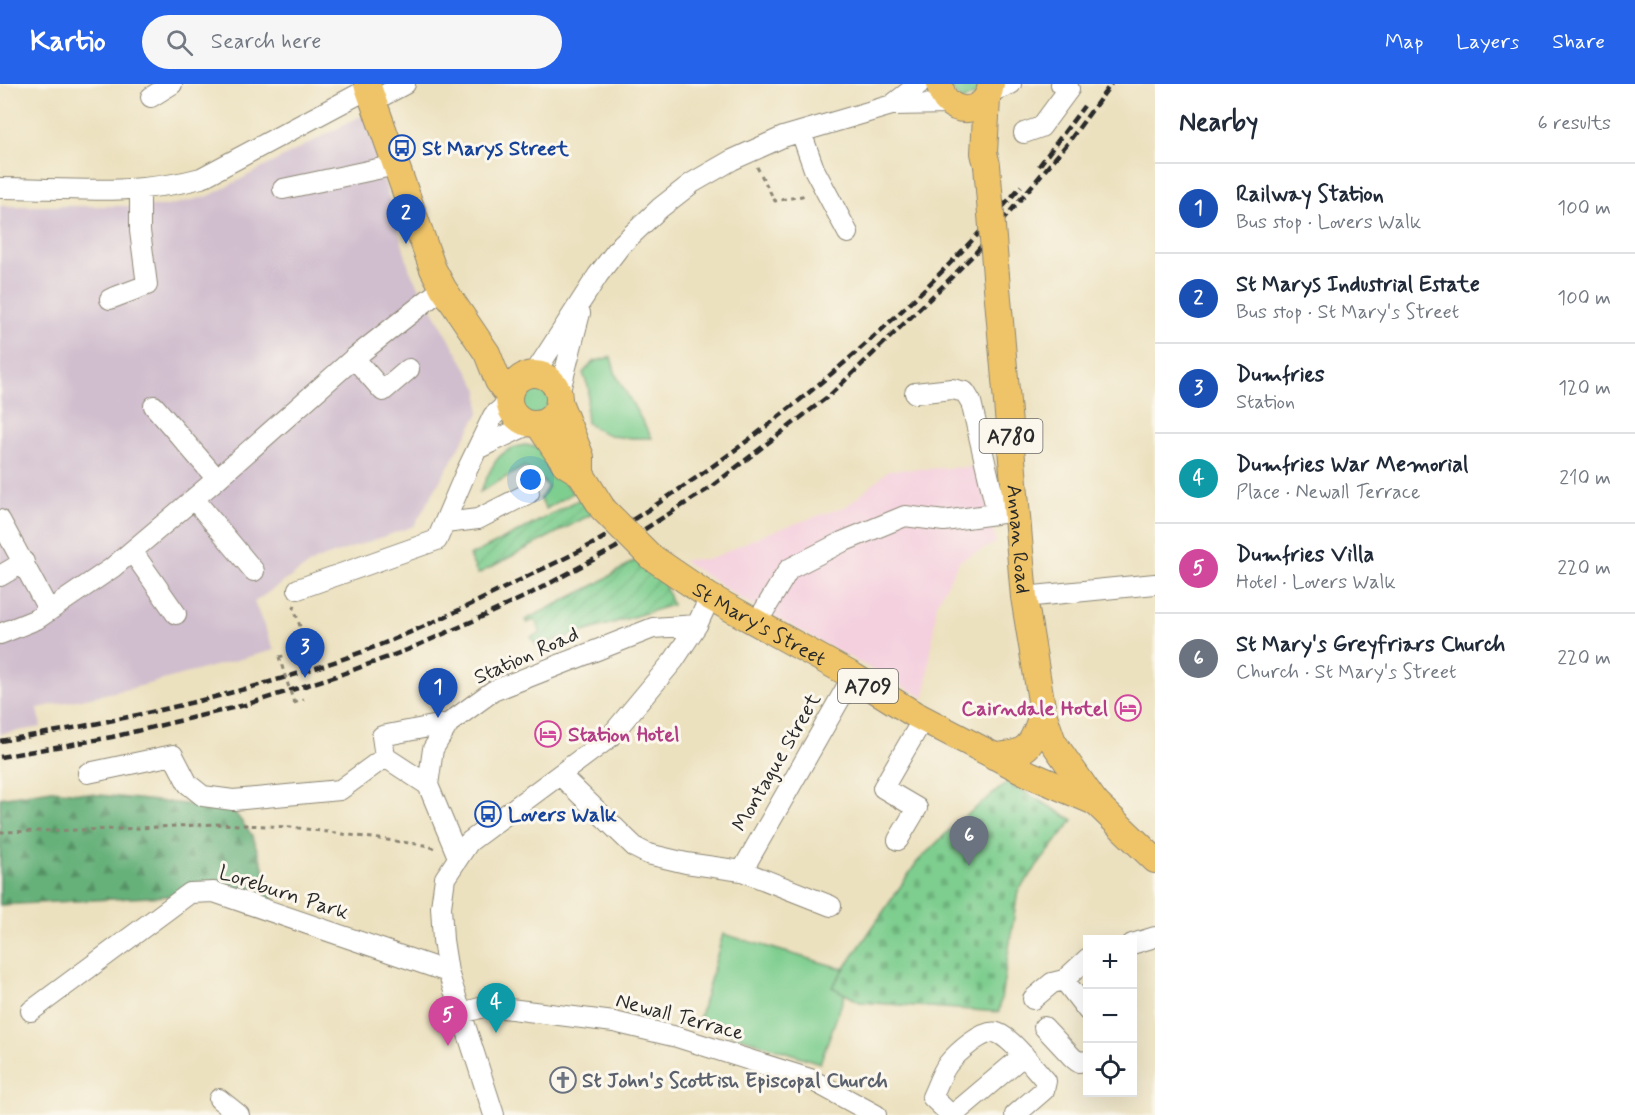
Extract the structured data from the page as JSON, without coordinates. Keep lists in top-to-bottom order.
{
  "streets": {
    "main road": [
      "A780",
      "Annan Road",
      "St Mary's Street",
      "A709"
    ],
    "street": [
      "Station Road",
      "Montague Street",
      "Loreburn Park",
      "Newall Terrace"
    ]
  },
  "crossings": [
    ["A780", "Annan Road"],
    ["A780", "St Mary's Street"],
    ["Annan Road", "St Mary's Street"],
    ["St Mary's Street", "Montague Street"]
  ],
  "places": {
    "bus stop": ["St Marys Street", "Lovers Walk"],
    "hotel": ["Cairndale Hotel", "Station Hotel"],
    "church": ["St John's Scottish Episcopal Church"]
  },
  "page": {
    "header": "Kartio",
    "search": "Search here",
    "nav": ["Map", "Layers", "Share"],
    "heading": ["Nearby", "6 results"],
    "list": [
      {
        "mark": "1",
        "name": "Railway Station",
        "note": "Bus stop · Lovers Walk",
        "value": "100 m"
      },
      {
        "mark": "2",
        "name": "St Marys Industrial Estate",
        "note": "Bus stop · St Mary's Street",
        "value": "100 m"
      },
      {
        "mark": "3",
        "name": "Dumfries",
        "note": "Station",
        "value": "120 m"
      },
      {
        "mark": "4",
        "name": "Dumfries War Memorial",
        "note": "Place · Newall Terrace",
        "value": "210 m"
      },
      {
        "mark": "5",
        "name": "Dumfries Villa",
        "note": "Hotel · Lovers Walk",
        "value": "220 m"
      },
      {
        "mark": "6",
        "name": "St Mary's Greyfriars Church",
        "note": "Church · St Mary's Street",
        "value": "220 m"
      }
    ],
    "pins": [
      "2",
      "3",
      "1",
      "6",
      "4",
      "5"
    ],
    "map_buttons": ["+", "−"]
  }
}
